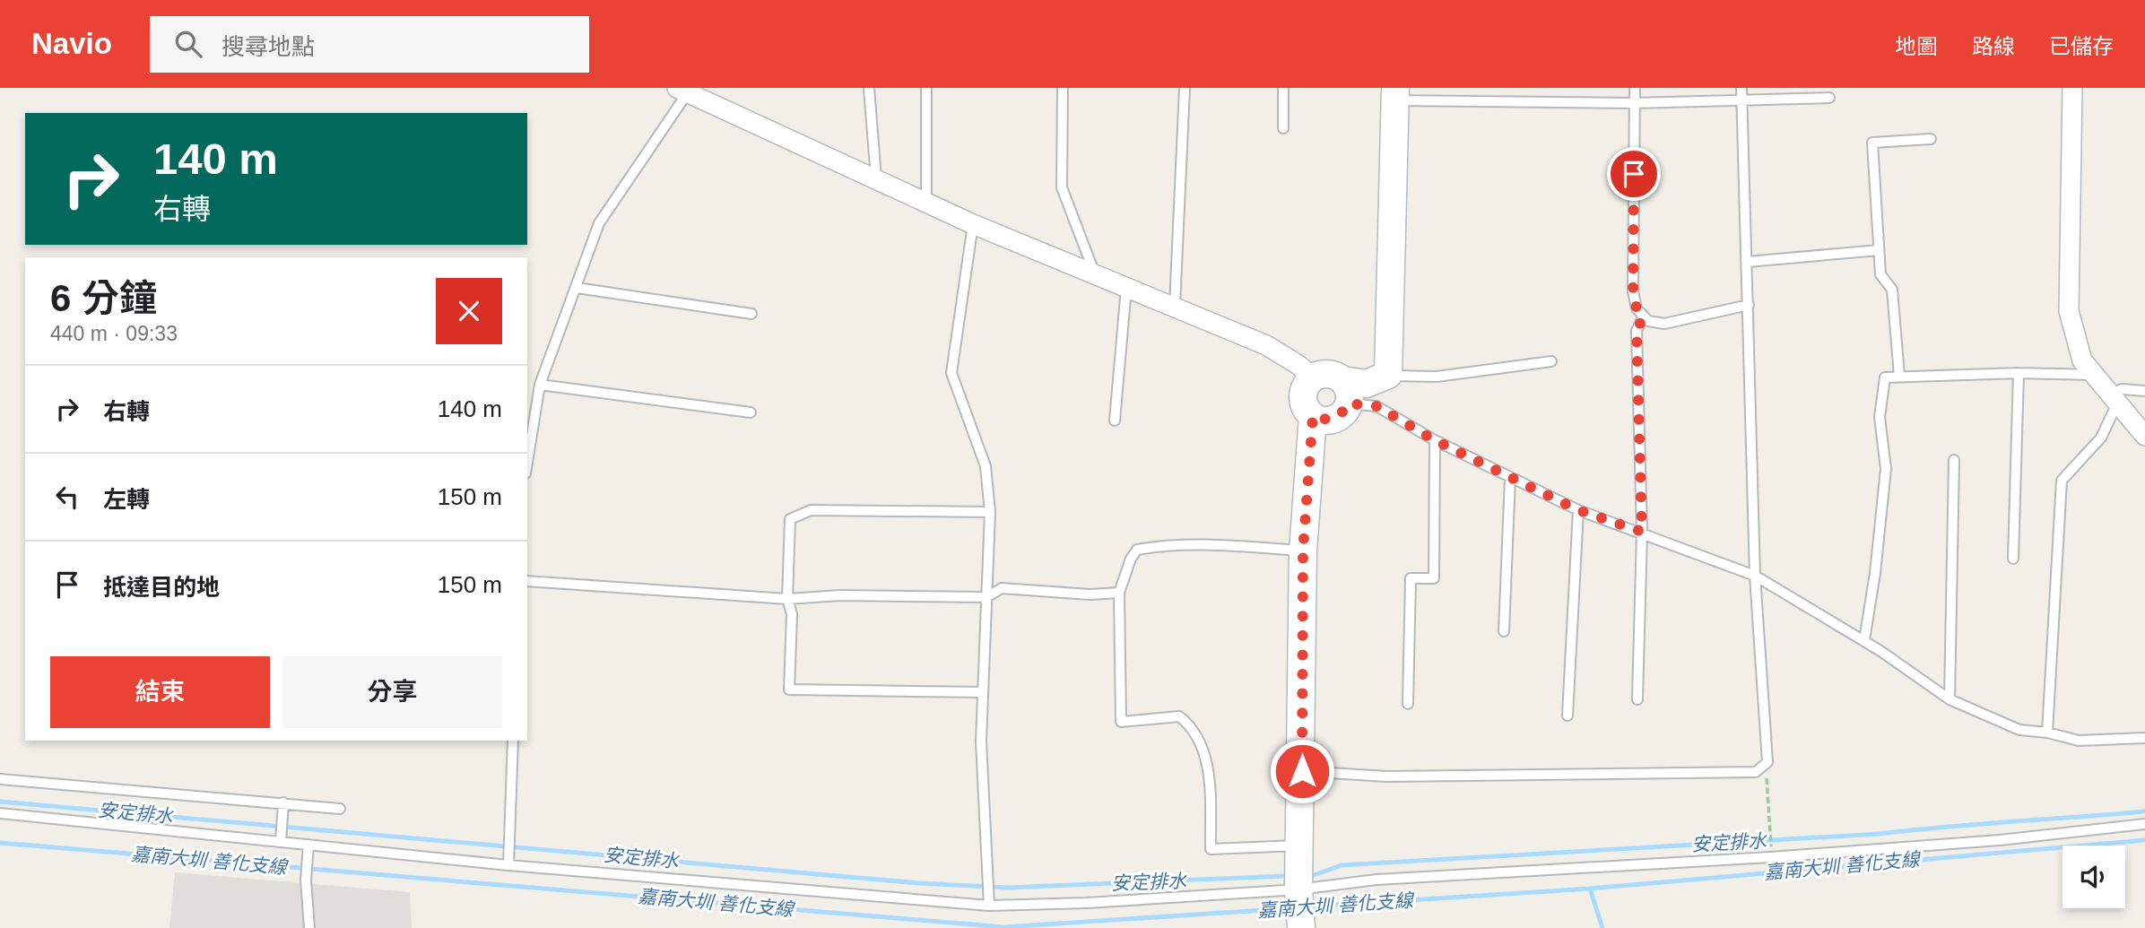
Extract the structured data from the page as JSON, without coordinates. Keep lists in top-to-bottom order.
{
  "water": ["安定排水", "嘉南大圳 善化支線"],
  "page": {
    "header": "Navio",
    "search": "搜尋地點",
    "nav": ["地圖", "路線", "已儲存"],
    "turn": ["140 m", "右轉"],
    "heading": ["6 分鐘", "440 m · 09:33"],
    "list": [
      {
        "name": "右轉",
        "value": "140 m"
      },
      {
        "name": "左轉",
        "value": "150 m"
      },
      {
        "name": "抵達目的地",
        "value": "150 m"
      }
    ],
    "buttons": ["結束", "分享"]
  }
}
